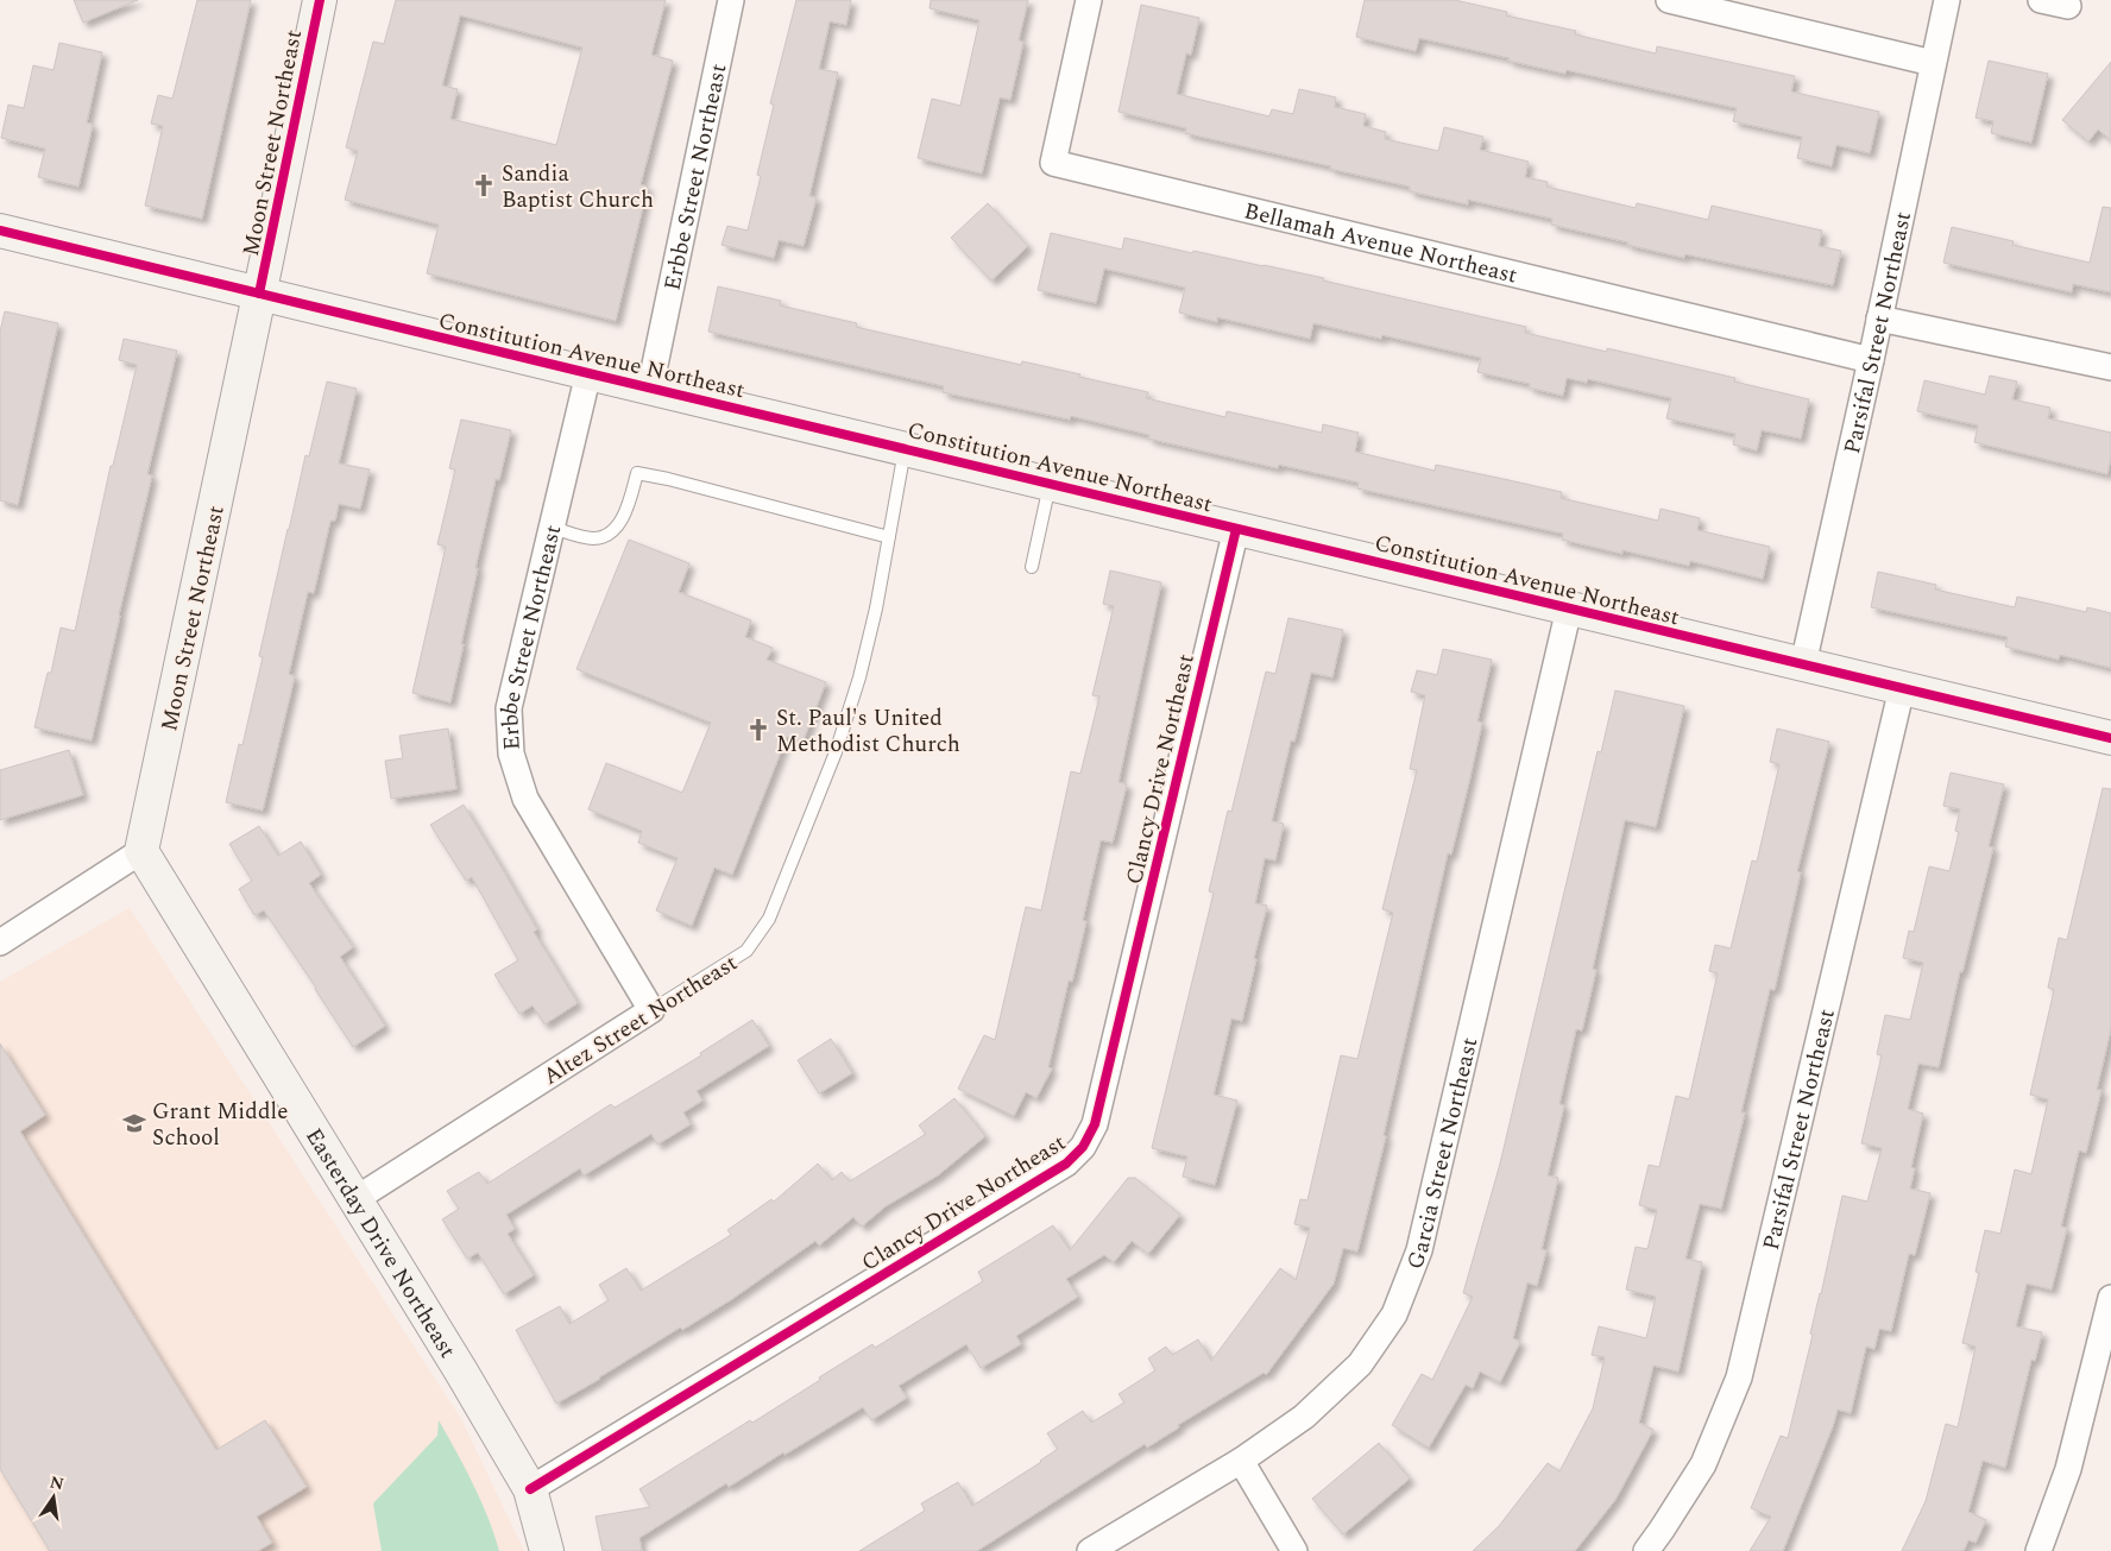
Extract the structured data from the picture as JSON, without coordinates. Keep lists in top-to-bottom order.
{
  "streets": {
    "street": [
      "Moon Street Northeast",
      "Erbbe Street Northeast",
      "Bellamah Avenue Northeast",
      "Parsifal Street Northeast",
      "Constitution Avenue Northeast",
      "Clancy Drive Northeast",
      "Altez Street Northeast",
      "Garcia Street Northeast",
      "Easterday Drive Northeast"
    ]
  },
  "crossings": [
    ["Moon Street Northeast", "Constitution Avenue Northeast"],
    ["Moon Street Northeast", "Easterday Drive Northeast"],
    ["Erbbe Street Northeast", "Constitution Avenue Northeast"],
    ["Erbbe Street Northeast", "Altez Street Northeast"],
    ["Bellamah Avenue Northeast", "Parsifal Street Northeast"],
    ["Parsifal Street Northeast", "Constitution Avenue Northeast"],
    ["Constitution Avenue Northeast", "Clancy Drive Northeast"],
    ["Constitution Avenue Northeast", "Altez Street Northeast"],
    ["Constitution Avenue Northeast", "Garcia Street Northeast"],
    ["Clancy Drive Northeast", "Easterday Drive Northeast"],
    ["Altez Street Northeast", "Easterday Drive Northeast"]
  ],
  "places": {
    "church": ["Sandia Baptist Church", "St. Paul's United Methodist Church"],
    "school or university": ["Grant Middle School"]
  },
  "north": "top"
}
